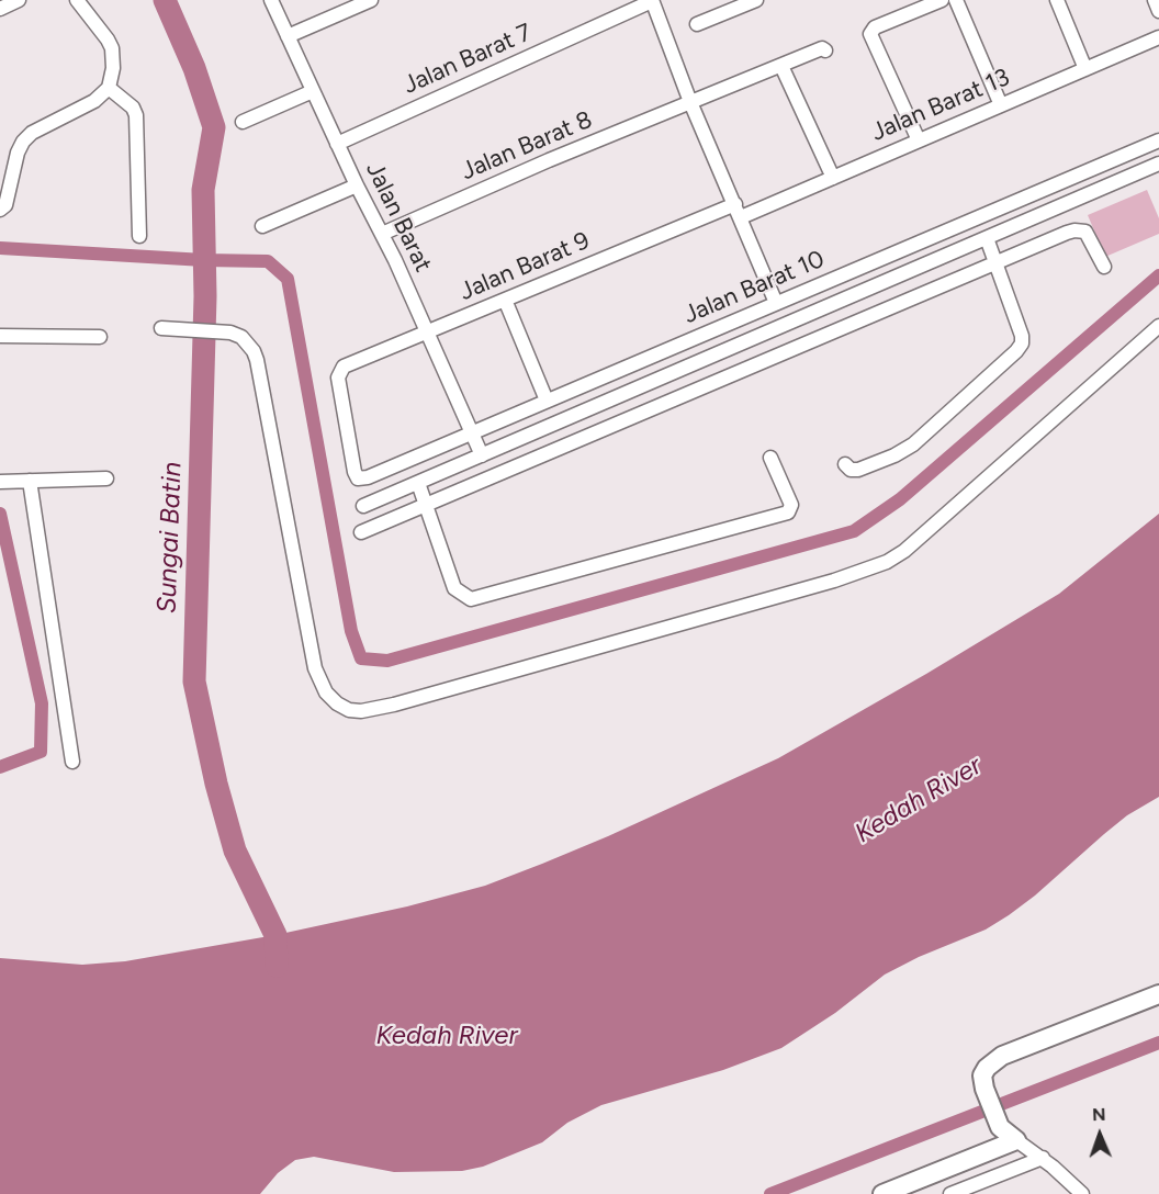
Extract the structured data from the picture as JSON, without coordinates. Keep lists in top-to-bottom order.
{
  "streets": {
    "street": [
      "Jalan Barat 7",
      "Jalan Barat 13",
      "Jalan Barat 8",
      "Jalan Barat",
      "Jalan Barat 9",
      "Jalan Barat 10"
    ]
  },
  "crossings": [
    ["Jalan Barat 7", "Jalan Barat"],
    ["Jalan Barat 13", "Jalan Barat 9"],
    ["Jalan Barat 8", "Jalan Barat"],
    ["Jalan Barat", "Jalan Barat 9"],
    ["Jalan Barat", "Jalan Barat 10"],
    ["Jalan Barat 9", "Jalan Barat 10"]
  ],
  "water": ["Sungai Batin", "Kedah River"],
  "north": "top"
}
